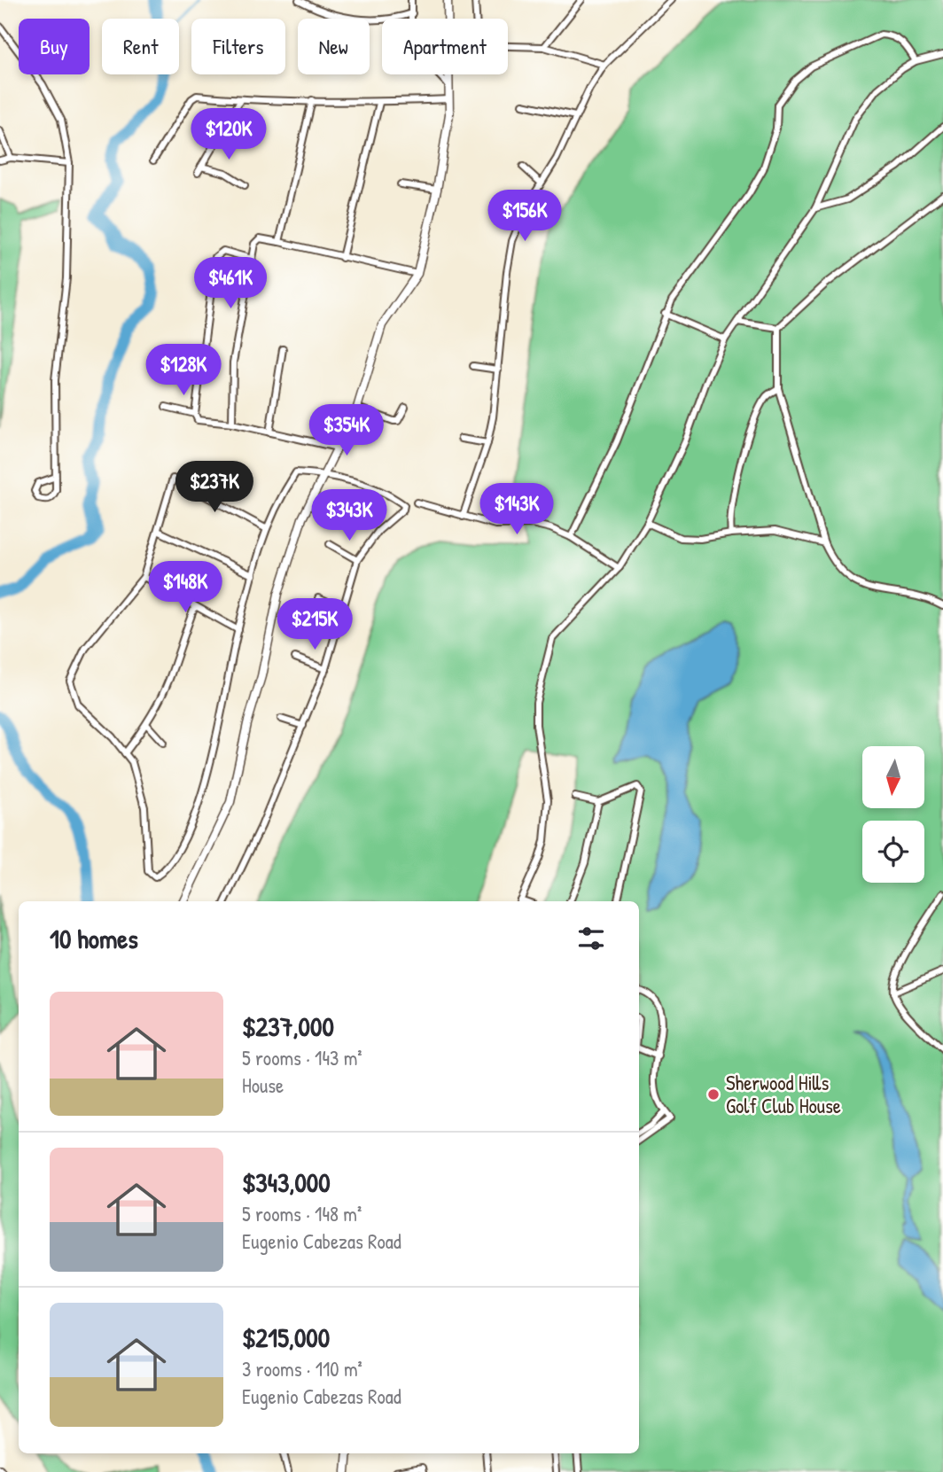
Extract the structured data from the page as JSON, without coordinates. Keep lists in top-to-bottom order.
{
  "places": ["Sherwood Hills Golf Club House"],
  "north": "bottom",
  "page": {
    "chip": [
      "Buy",
      "Rent",
      "Filters",
      "New",
      "Apartment"
    ],
    "price": [
      "$120K",
      "$156K",
      "$461K",
      "$128K",
      "$354K",
      "$237K",
      "$143K",
      "$343K",
      "$148K",
      "$215K"
    ],
    "heading": "10 homes",
    "list": [
      {
        "name": "$237,000",
        "note": "5 rooms · 143 m² · House"
      },
      {
        "name": "$343,000",
        "note": "5 rooms · 148 m² · Eugenio Cabezas Road"
      },
      {
        "name": "$215,000",
        "note": "3 rooms · 110 m² · Eugenio Cabezas Road"
      }
    ]
  }
}
